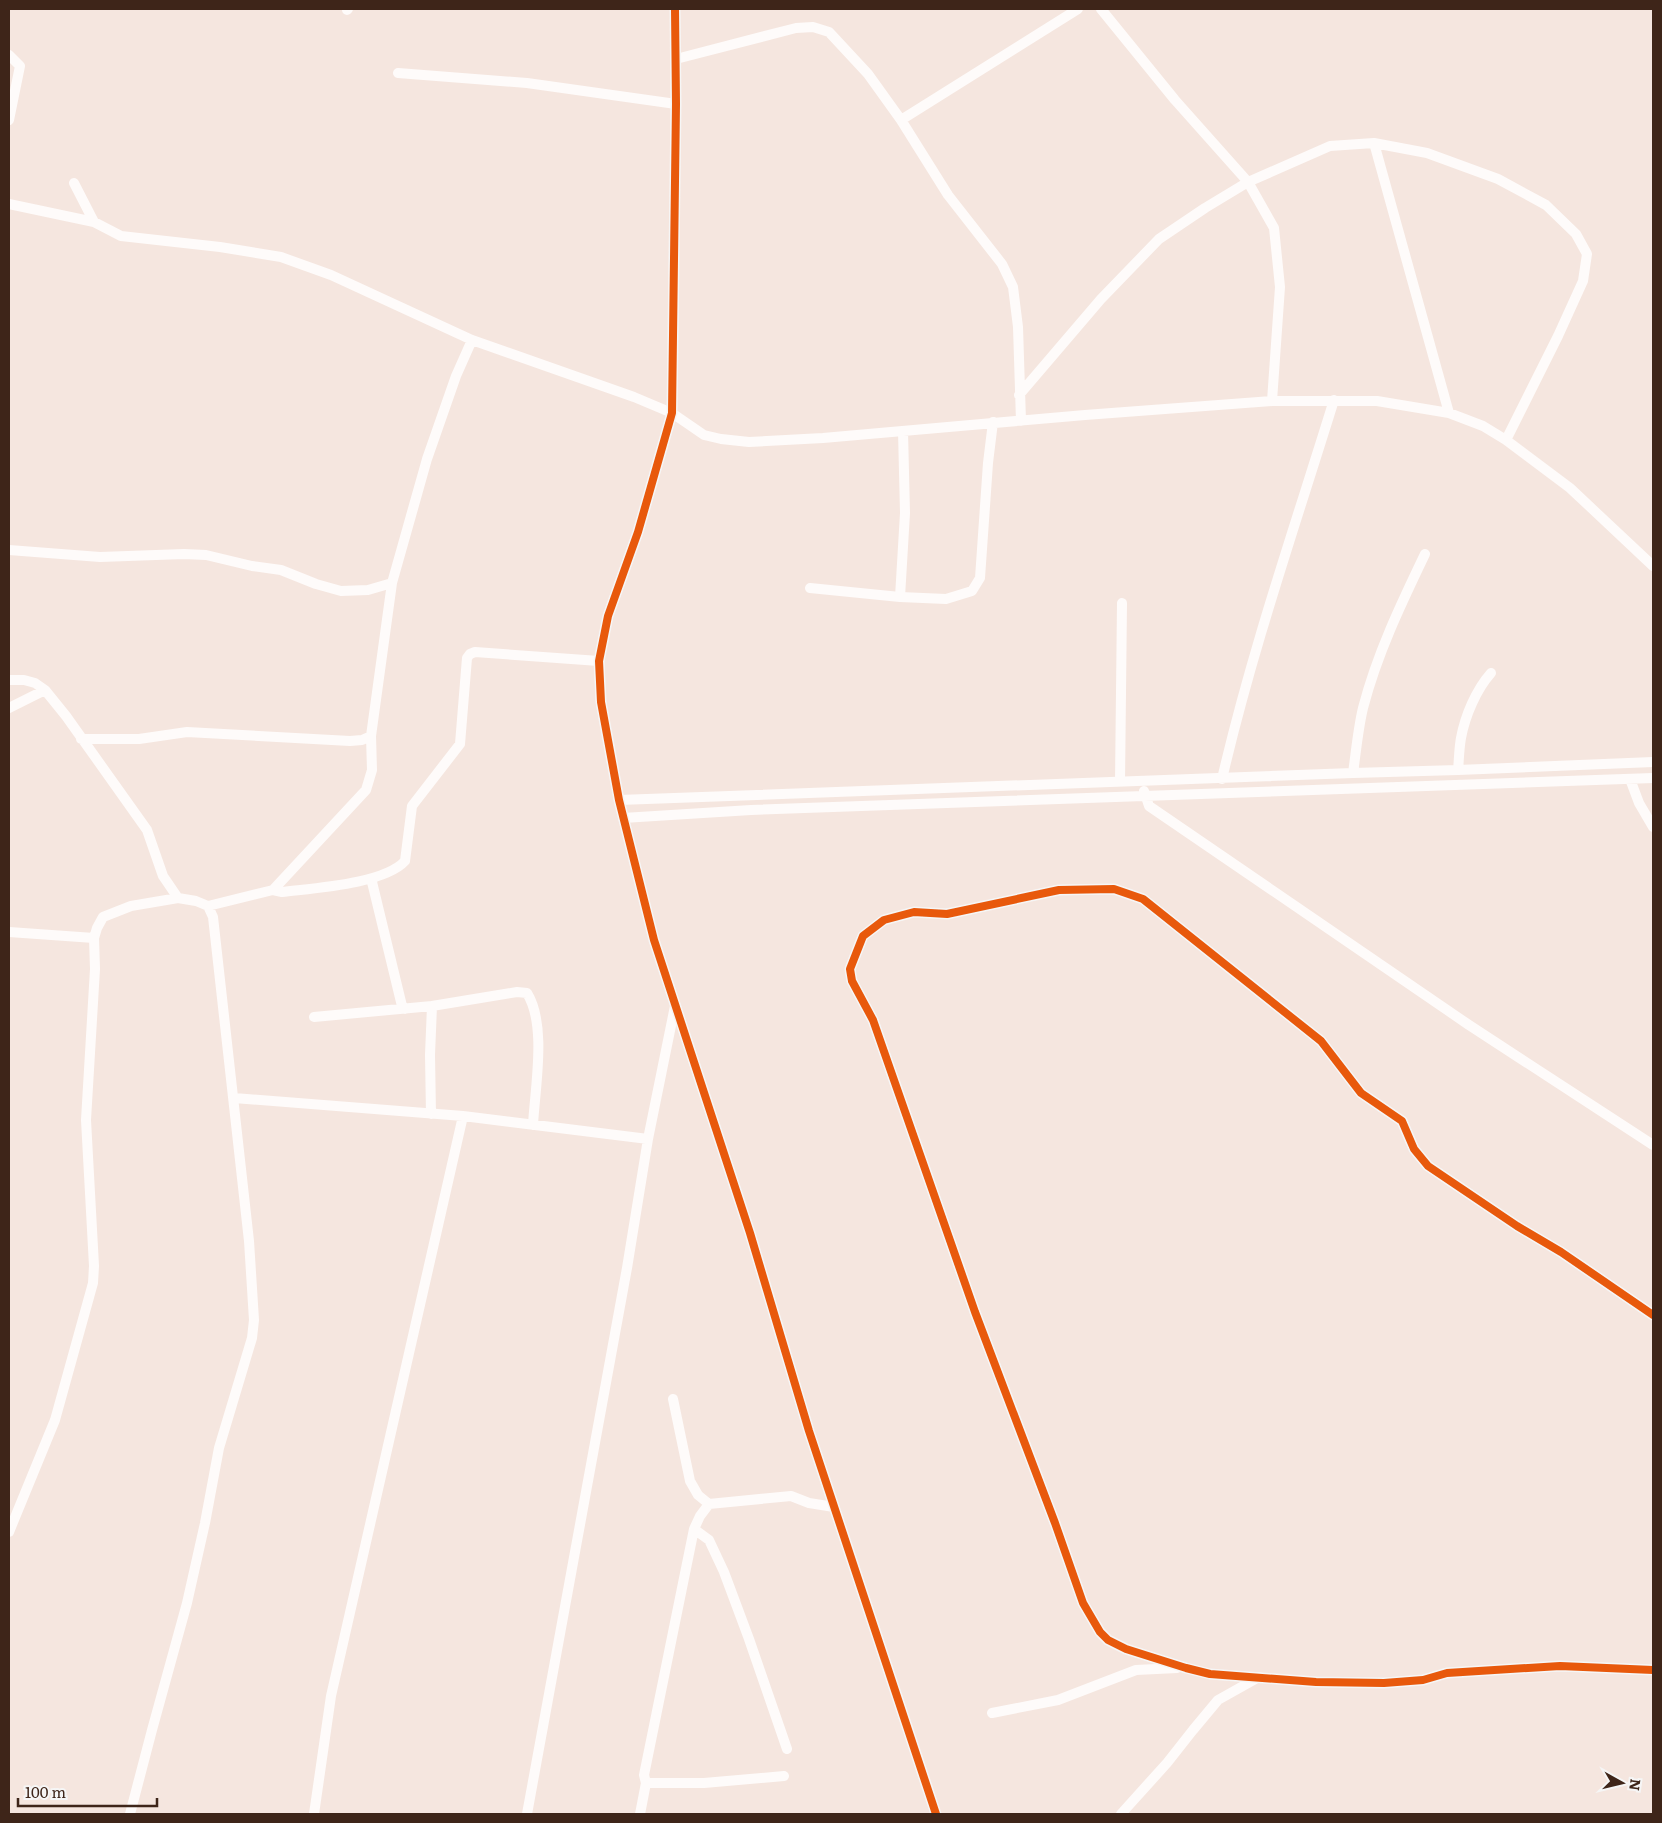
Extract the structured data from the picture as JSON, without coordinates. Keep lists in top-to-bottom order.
{
  "scale_bar": "100 m",
  "north": "right"
}
